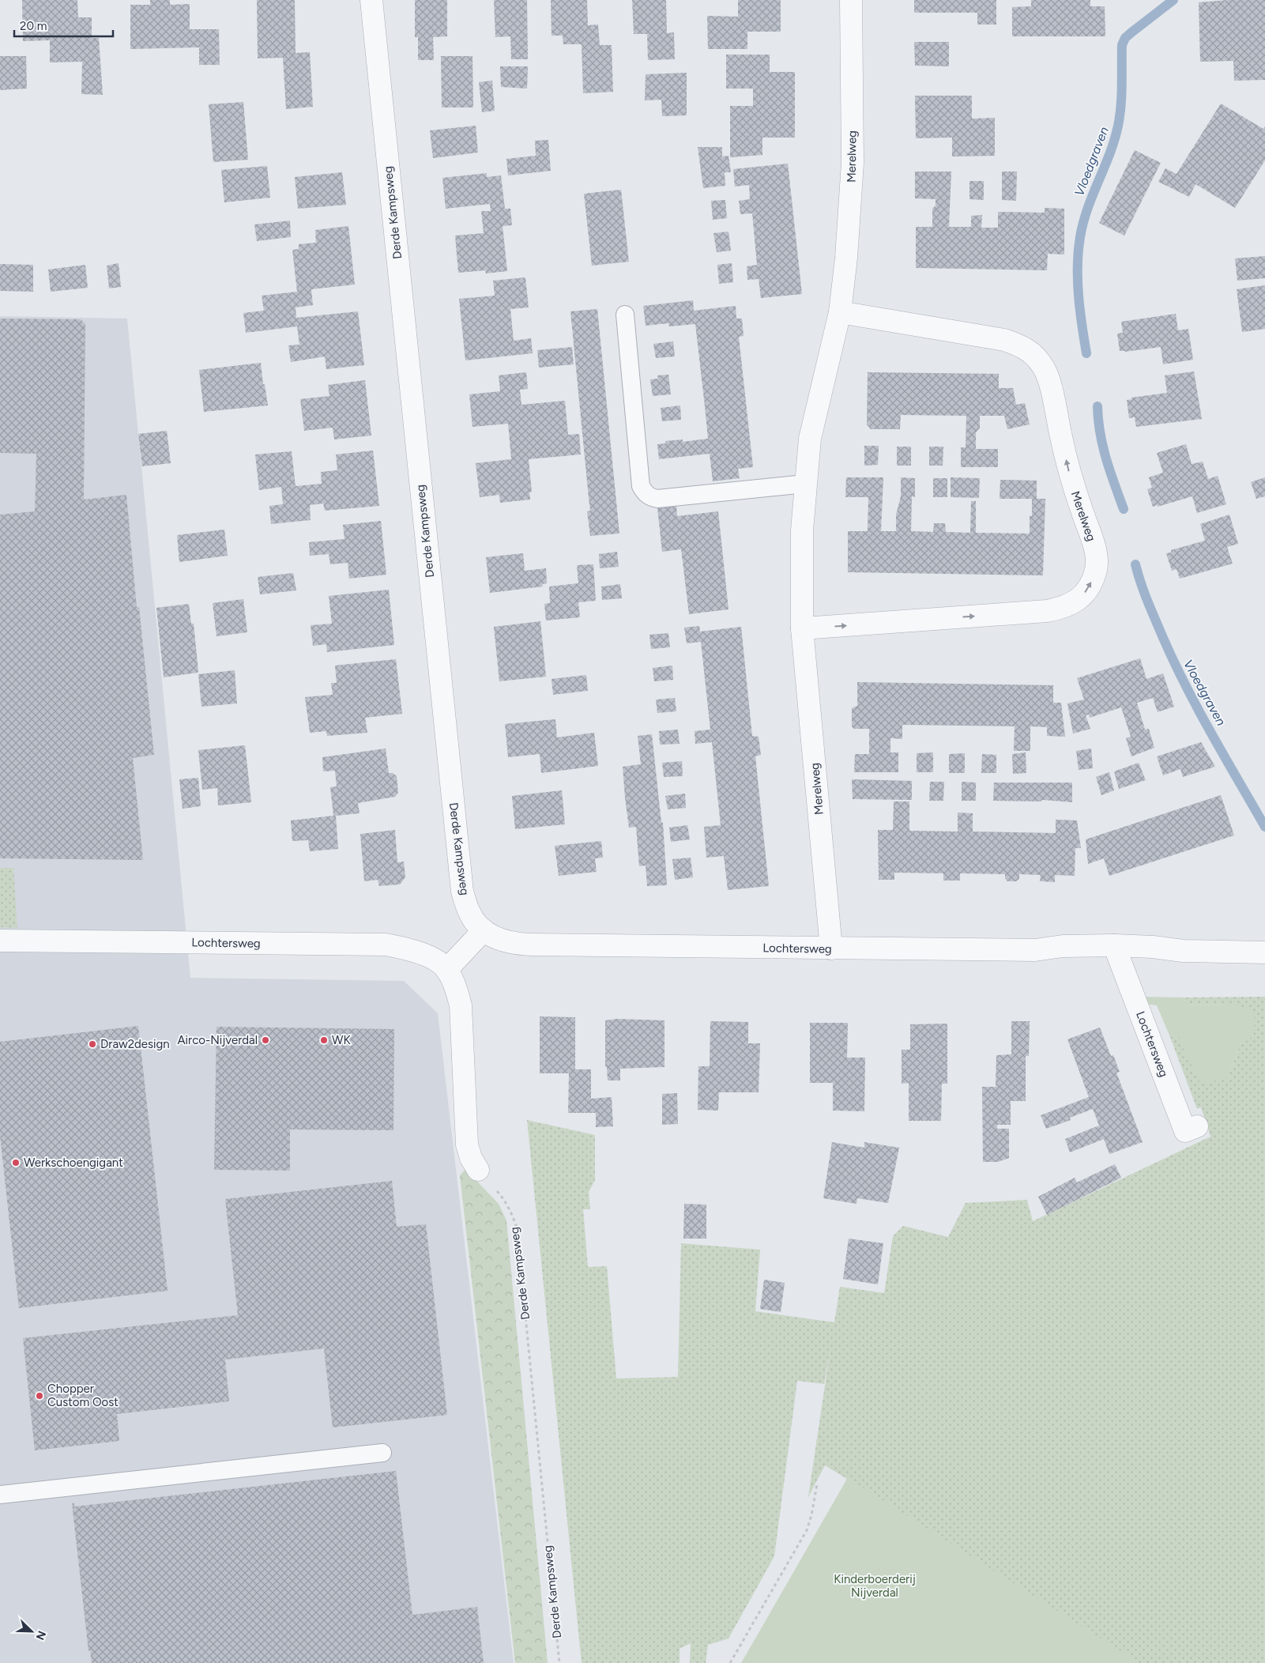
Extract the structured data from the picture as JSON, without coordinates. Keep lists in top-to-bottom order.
{
  "streets": {
    "street": ["Merelweg", "Derde Kampsweg", "Lochtersweg"]
  },
  "crossings": [
    ["Merelweg", "Lochtersweg"],
    ["Derde Kampsweg", "Lochtersweg"]
  ],
  "water": ["Vloedgraven"],
  "parks": ["Kinderboerderij Nijverdal"],
  "places": [
    "Airco-Nijverdal",
    "WK",
    "Draw2design",
    "Werkschoengigant",
    "Chopper Custom Oost"
  ],
  "scale_bar": "20 m",
  "north": "bottom right"
}
